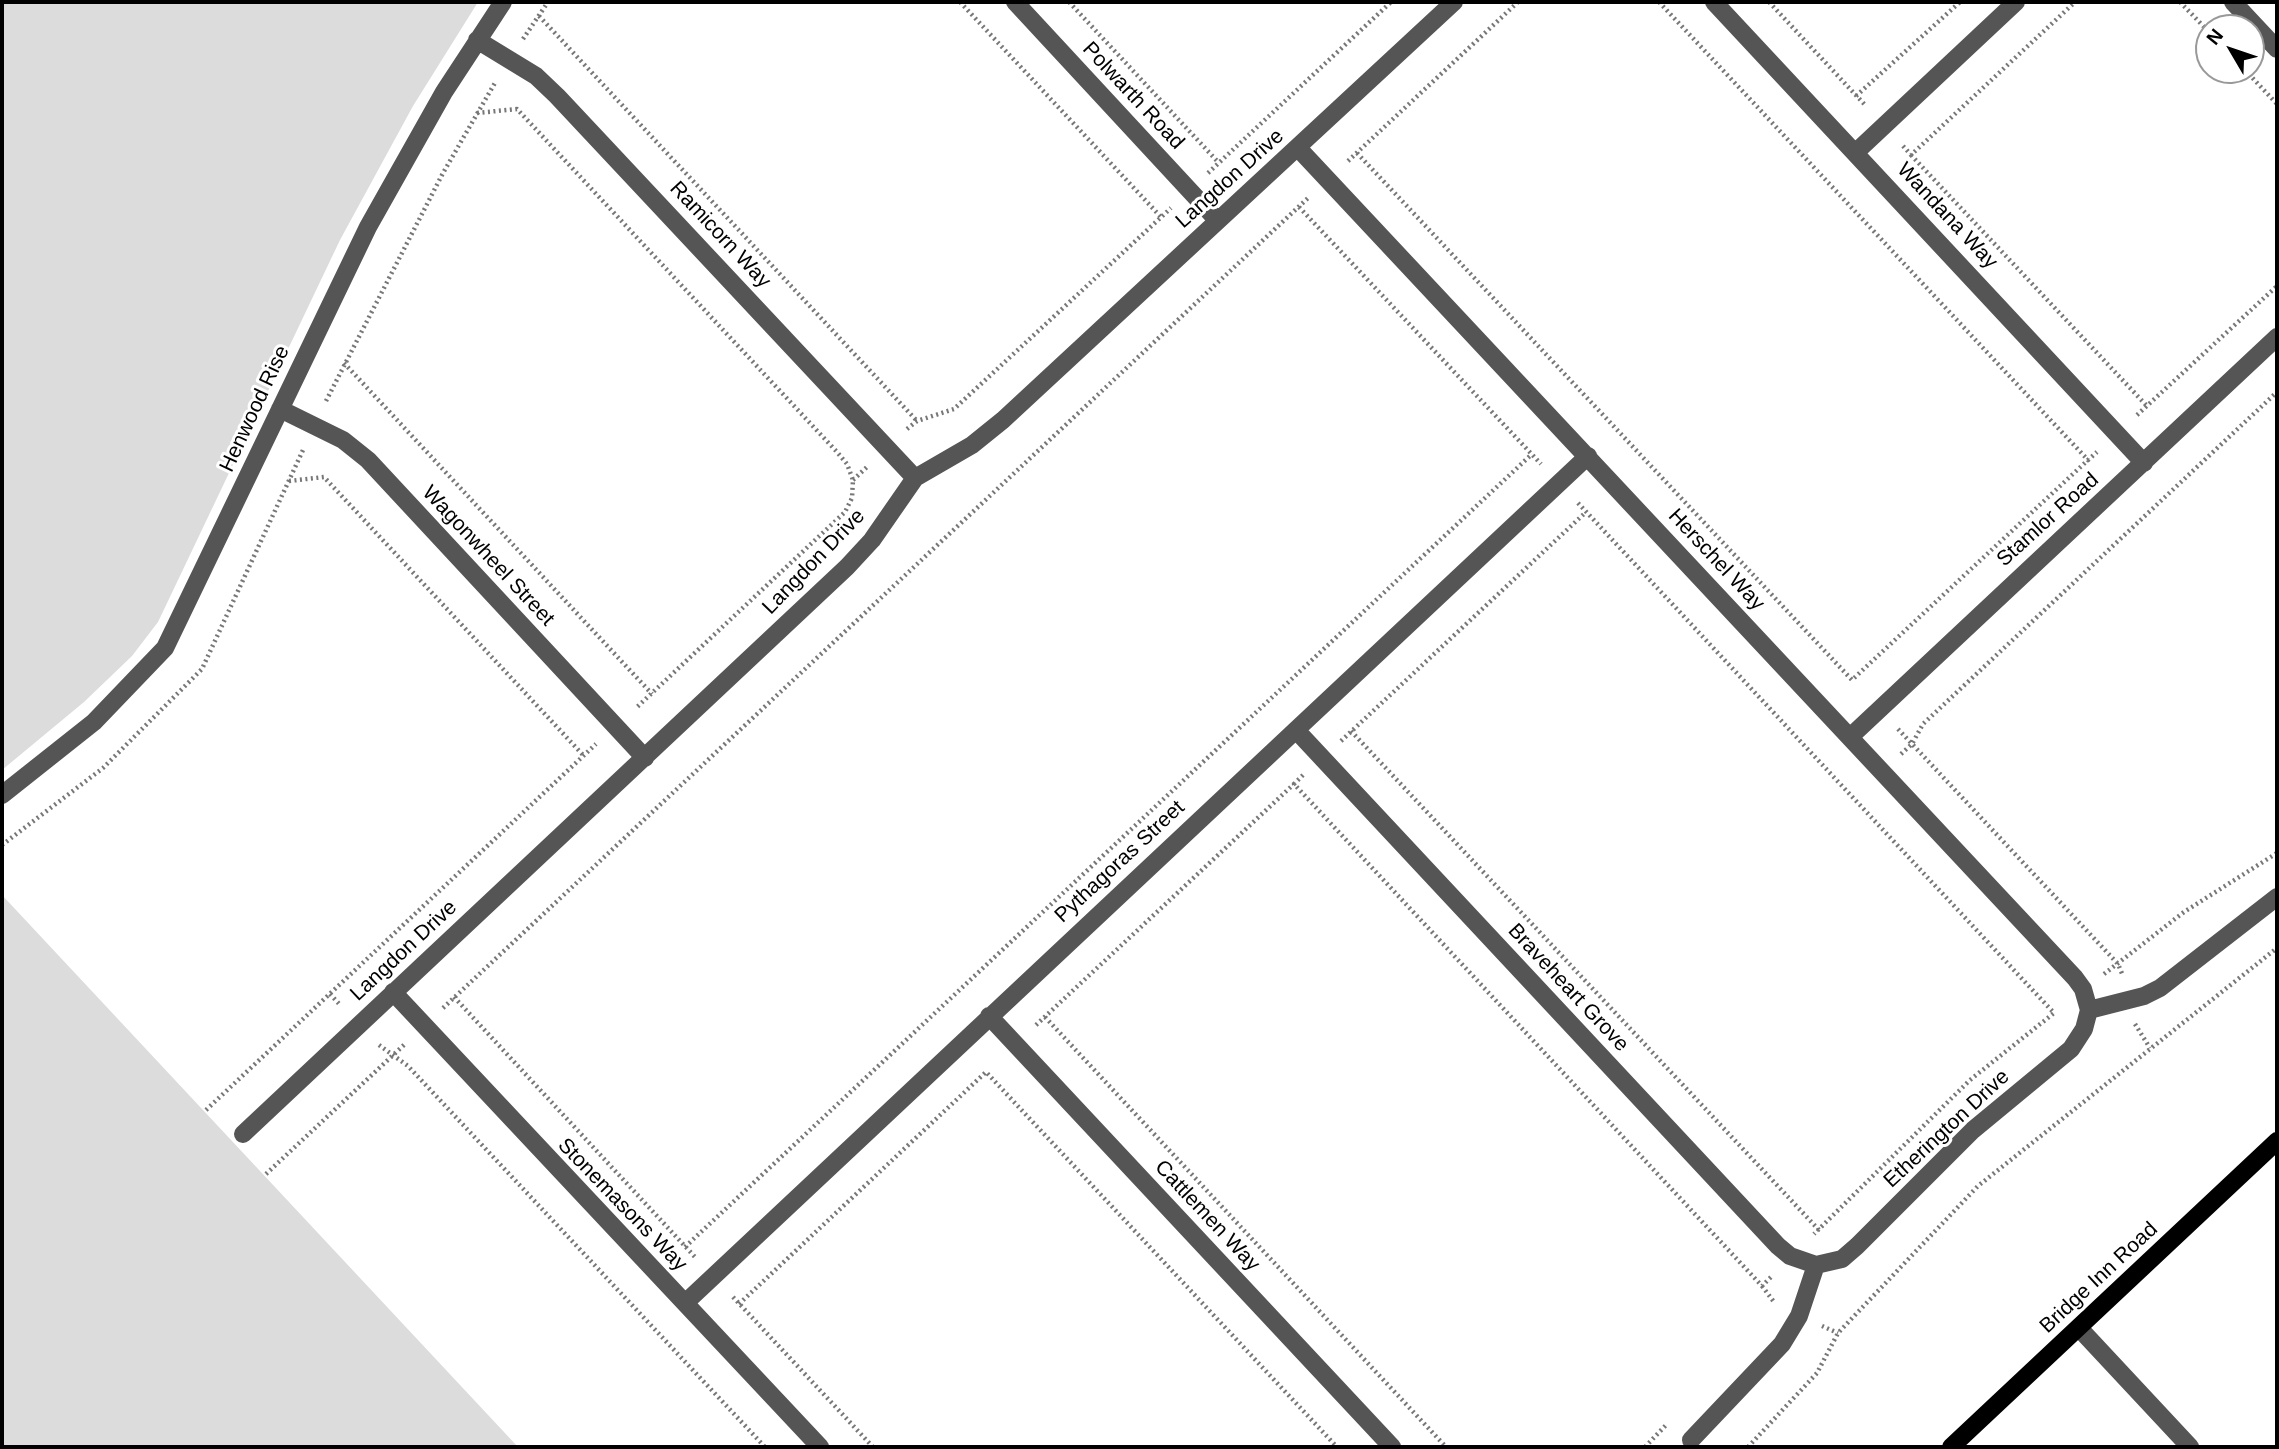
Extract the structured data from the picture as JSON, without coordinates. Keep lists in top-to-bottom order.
{
  "streets": {
    "main road": ["Bridge Inn Road"],
    "street": [
      "Polwarth Road",
      "Langdon Drive",
      "Wandana Way",
      "Ramicorn Way",
      "Henwood Rise",
      "Stamlor Road",
      "Wagonwheel Street",
      "Herschel Way",
      "Pythagoras Street",
      "Braveheart Grove",
      "Etherington Drive",
      "Stonemasons Way",
      "Cattlemen Way"
    ]
  },
  "crossings": [
    ["Polwarth Road", "Langdon Drive"],
    ["Langdon Drive", "Ramicorn Way"],
    ["Langdon Drive", "Wagonwheel Street"],
    ["Langdon Drive", "Herschel Way"],
    ["Langdon Drive", "Stonemasons Way"],
    ["Wandana Way", "Stamlor Road"],
    ["Ramicorn Way", "Henwood Rise"],
    ["Henwood Rise", "Wagonwheel Street"],
    ["Stamlor Road", "Herschel Way"],
    ["Herschel Way", "Pythagoras Street"],
    ["Herschel Way", "Etherington Drive"],
    ["Pythagoras Street", "Braveheart Grove"],
    ["Pythagoras Street", "Stonemasons Way"],
    ["Pythagoras Street", "Cattlemen Way"],
    ["Braveheart Grove", "Etherington Drive"]
  ],
  "north": "top left"
}
